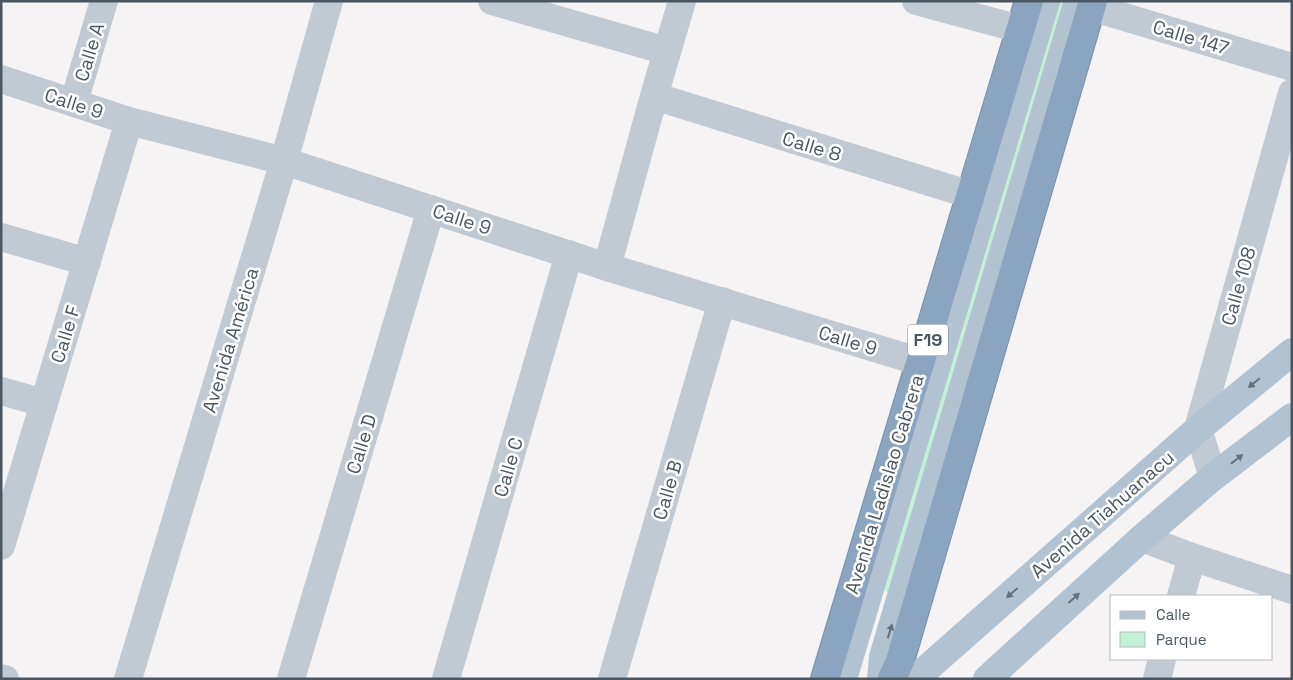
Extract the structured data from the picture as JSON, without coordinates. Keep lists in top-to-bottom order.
{
  "streets": {
    "highway": ["F19", "Avenida Ladislao Cabrera"],
    "main road": ["Avenida Tiahuanacu"],
    "street": [
      "Calle 147",
      "Calle A",
      "Calle 9",
      "Calle 8",
      "Calle 108",
      "Calle F",
      "Avenida América",
      "Calle D",
      "Calle C",
      "Calle B"
    ]
  },
  "crossings": [
    ["Calle 147", "F19"],
    ["Calle A", "Calle 9"],
    ["Calle 9", "Calle F"],
    ["Calle 9", "Avenida América"],
    ["Calle 9", "Calle D"],
    ["Calle 9", "Calle C"],
    ["Calle 9", "Avenida Ladislao Cabrera"],
    ["Calle 9", "Calle B"],
    ["Calle 8", "Avenida Ladislao Cabrera"],
    ["Calle 108", "Avenida Tiahuanacu"]
  ],
  "legend": ["Calle", "Parque"]
}
